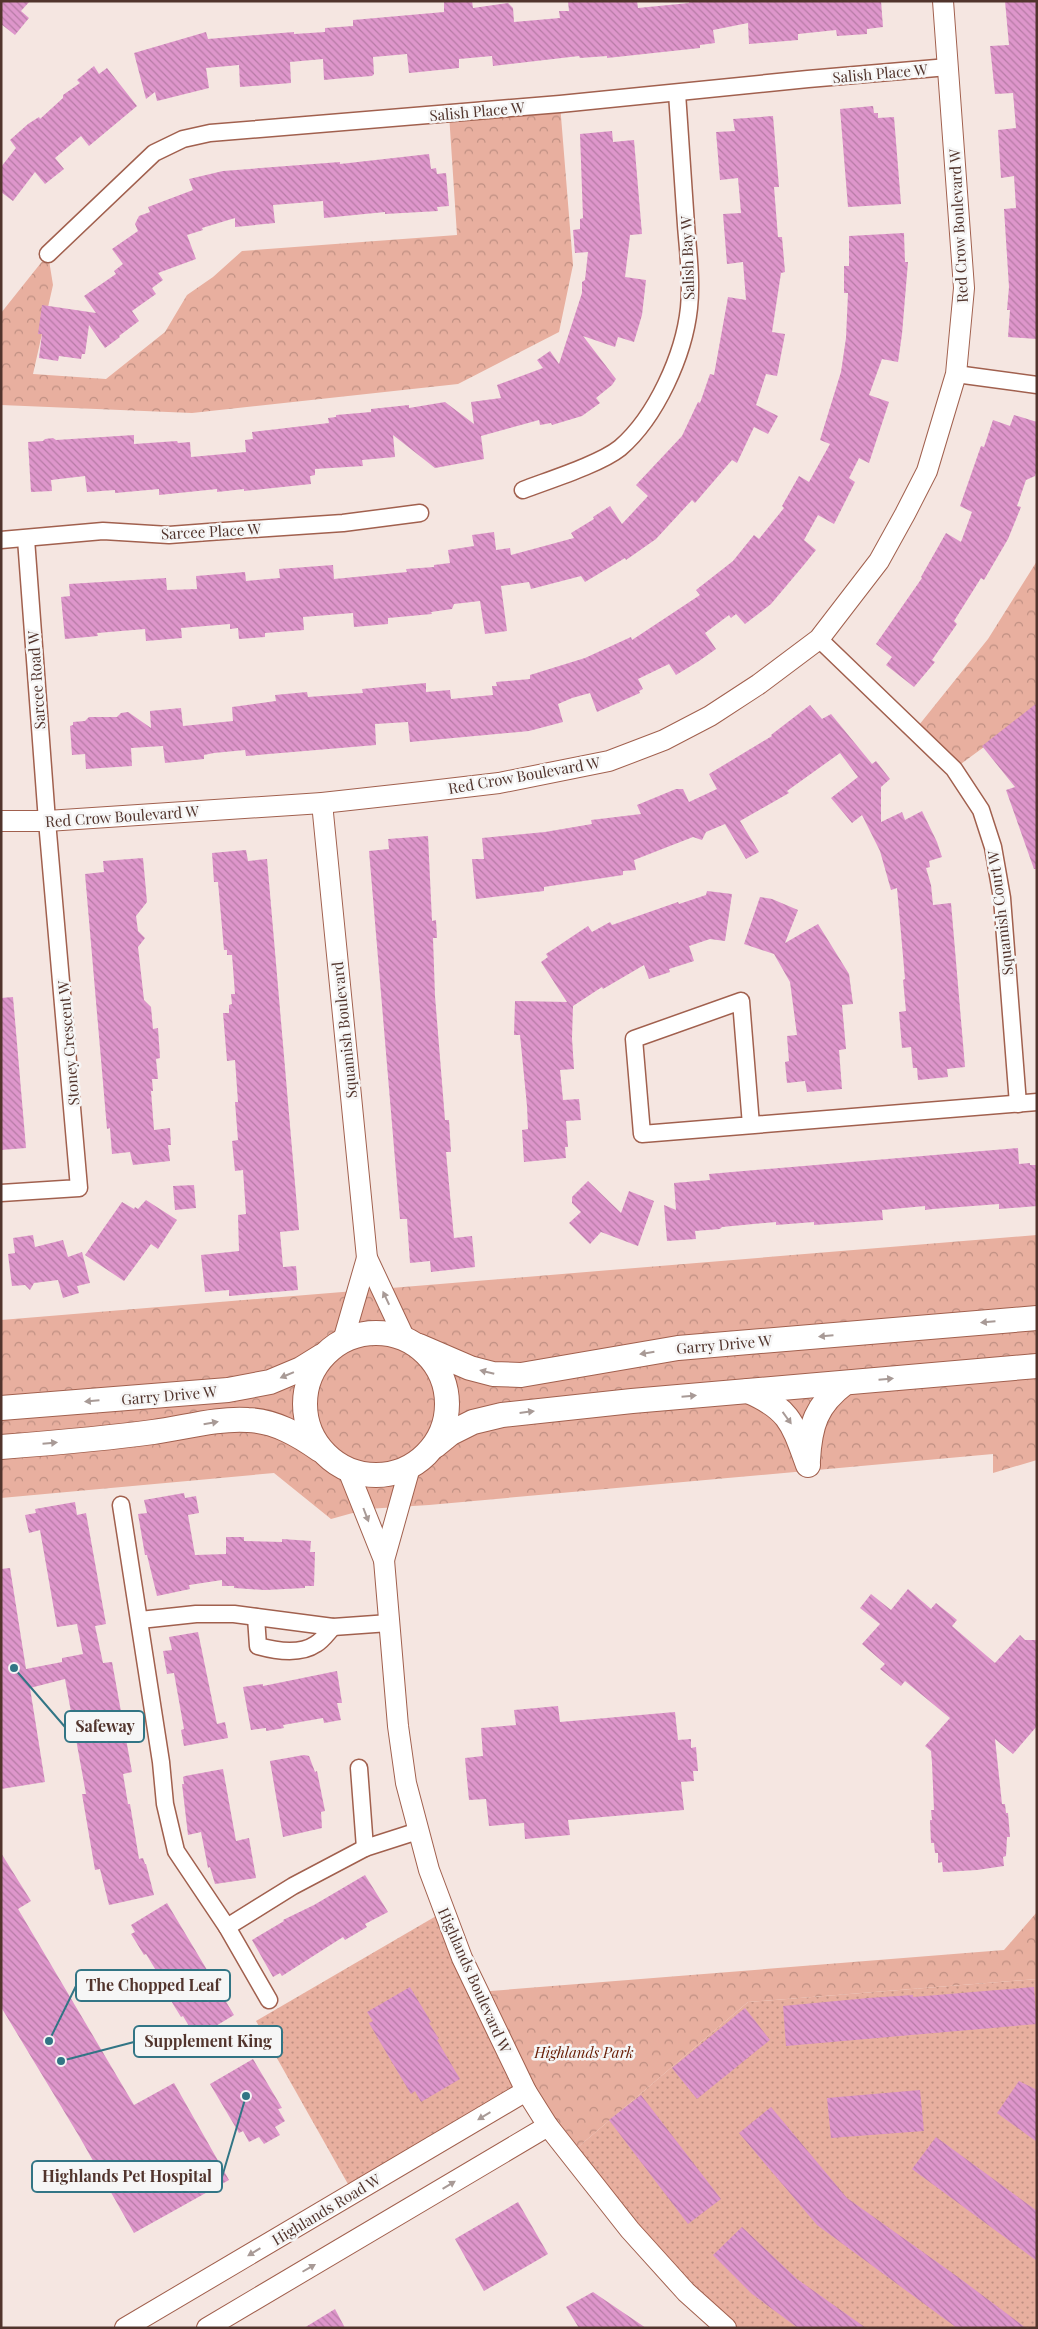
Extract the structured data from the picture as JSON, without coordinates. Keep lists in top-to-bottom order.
{
  "streets": {
    "main road": ["Garry Drive W"],
    "street": [
      "Salish Place W",
      "Red Crow Boulevard W",
      "Salish Bay W",
      "Sarcee Place W",
      "Sarcee Road W",
      "Squamish Court W",
      "Squamish Boulevard",
      "Stoney Crescent W",
      "Highlands Boulevard W",
      "Highlands Road W"
    ]
  },
  "crossings": [
    ["Salish Place W", "Red Crow Boulevard W"],
    ["Salish Place W", "Salish Bay W"],
    ["Red Crow Boulevard W", "Sarcee Road W"],
    ["Red Crow Boulevard W", "Squamish Court W"],
    ["Red Crow Boulevard W", "Squamish Boulevard"],
    ["Red Crow Boulevard W", "Stoney Crescent W"],
    ["Sarcee Place W", "Sarcee Road W"],
    ["Sarcee Road W", "Stoney Crescent W"],
    ["Squamish Boulevard", "Garry Drive W"],
    ["Squamish Boulevard", "Highlands Boulevard W"],
    ["Garry Drive W", "Highlands Boulevard W"],
    ["Highlands Boulevard W", "Highlands Road W"]
  ],
  "parks": ["Highlands Park"],
  "places": [
    "Safeway",
    "The Chopped Leaf",
    "Supplement King",
    "Highlands Pet Hospital"
  ]
}
